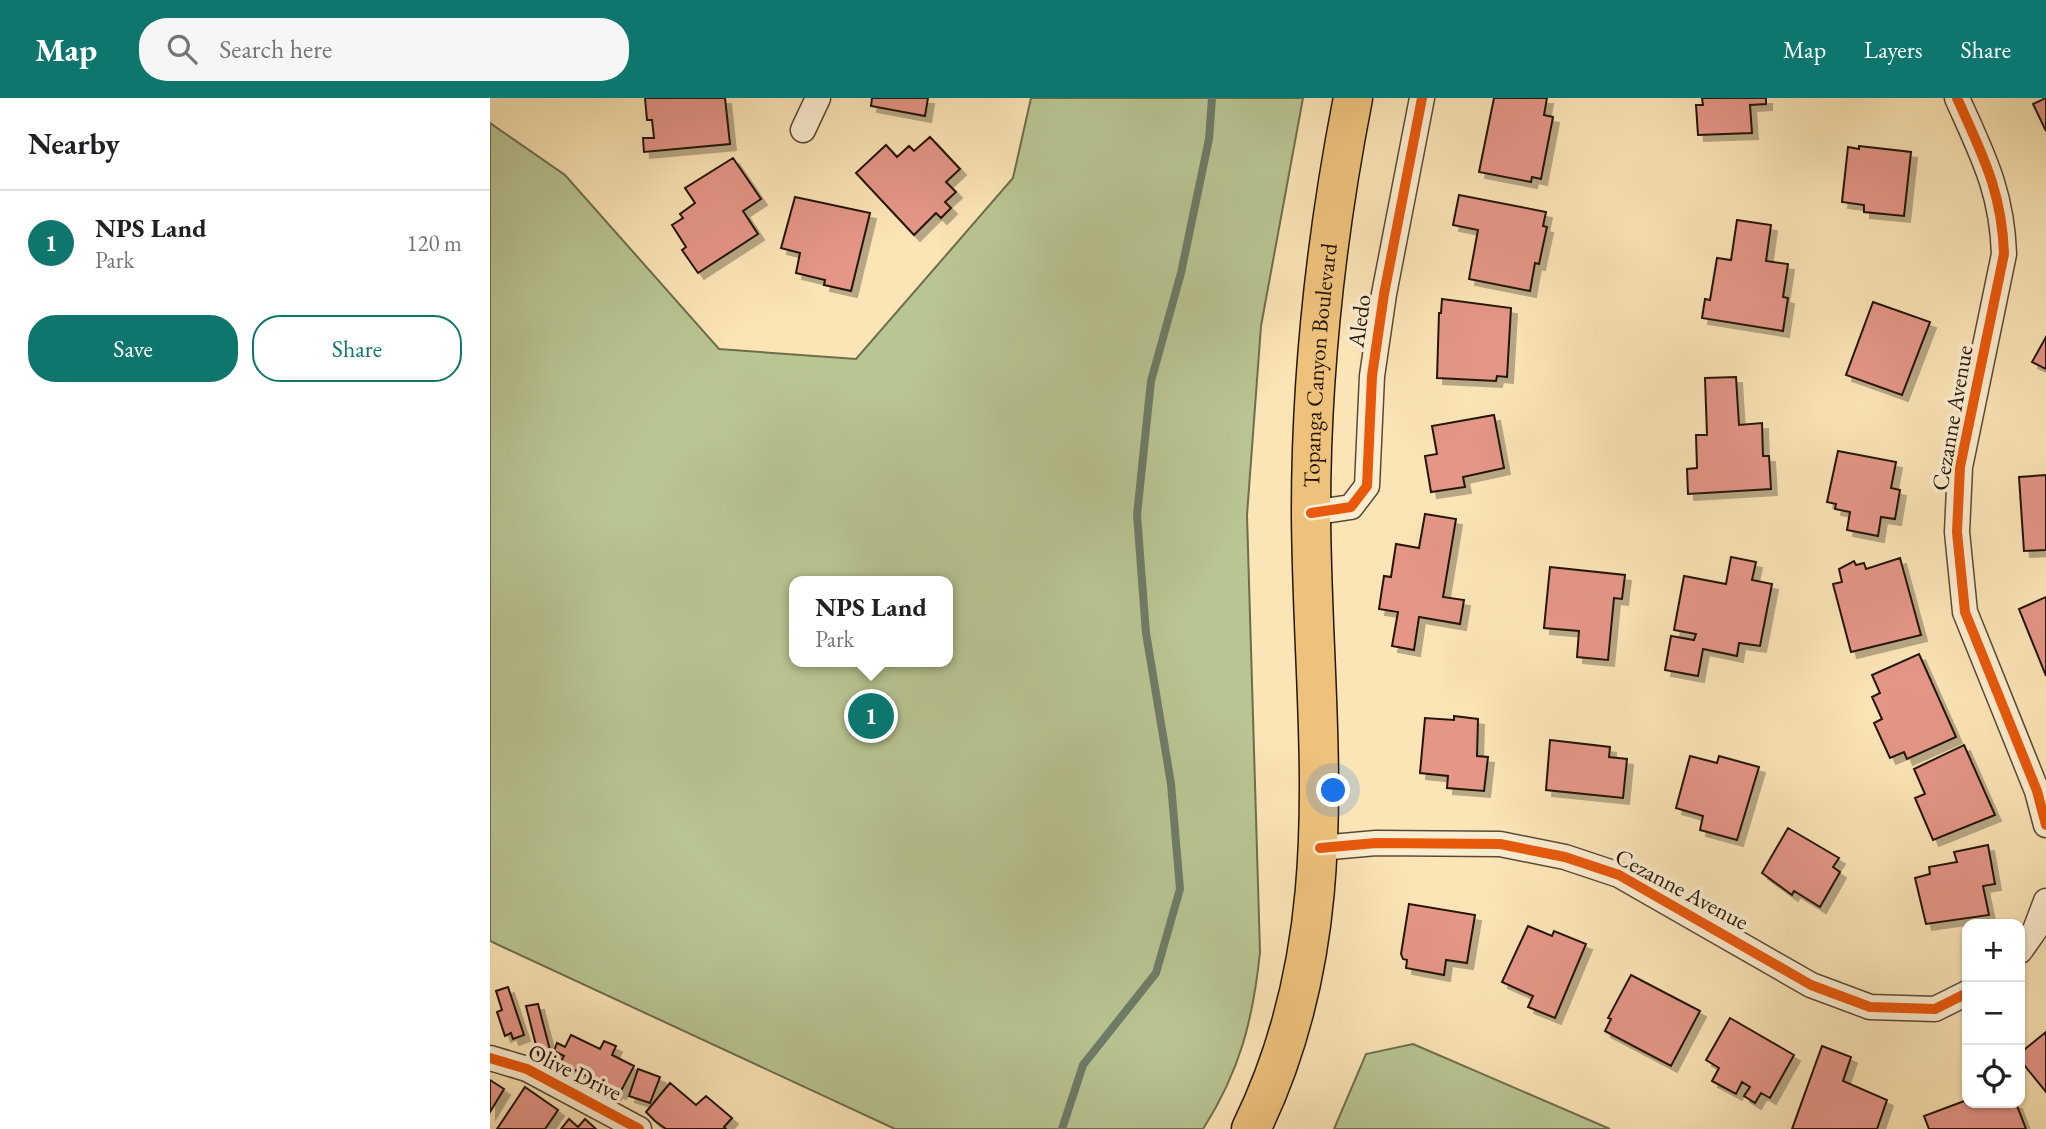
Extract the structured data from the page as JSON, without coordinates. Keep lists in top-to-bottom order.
{
  "streets": {
    "main road": ["Topanga Canyon Boulevard"],
    "street": ["Aledo", "Cezanne Avenue", "Olive Drive"]
  },
  "crossings": [
    ["Aledo", "Topanga Canyon Boulevard"],
    ["Topanga Canyon Boulevard", "Cezanne Avenue"]
  ],
  "page": {
    "header": "Map",
    "search": "Search here",
    "nav": ["Map", "Layers", "Share"],
    "heading": "Nearby",
    "list": [
      {
        "mark": "1",
        "name": "NPS Land",
        "note": "Park",
        "value": "120 m"
      }
    ],
    "buttons": ["Save", "Share"],
    "popup": ["NPS Land", "Park"],
    "pins": "1",
    "map_buttons": ["+", "−"]
  }
}
